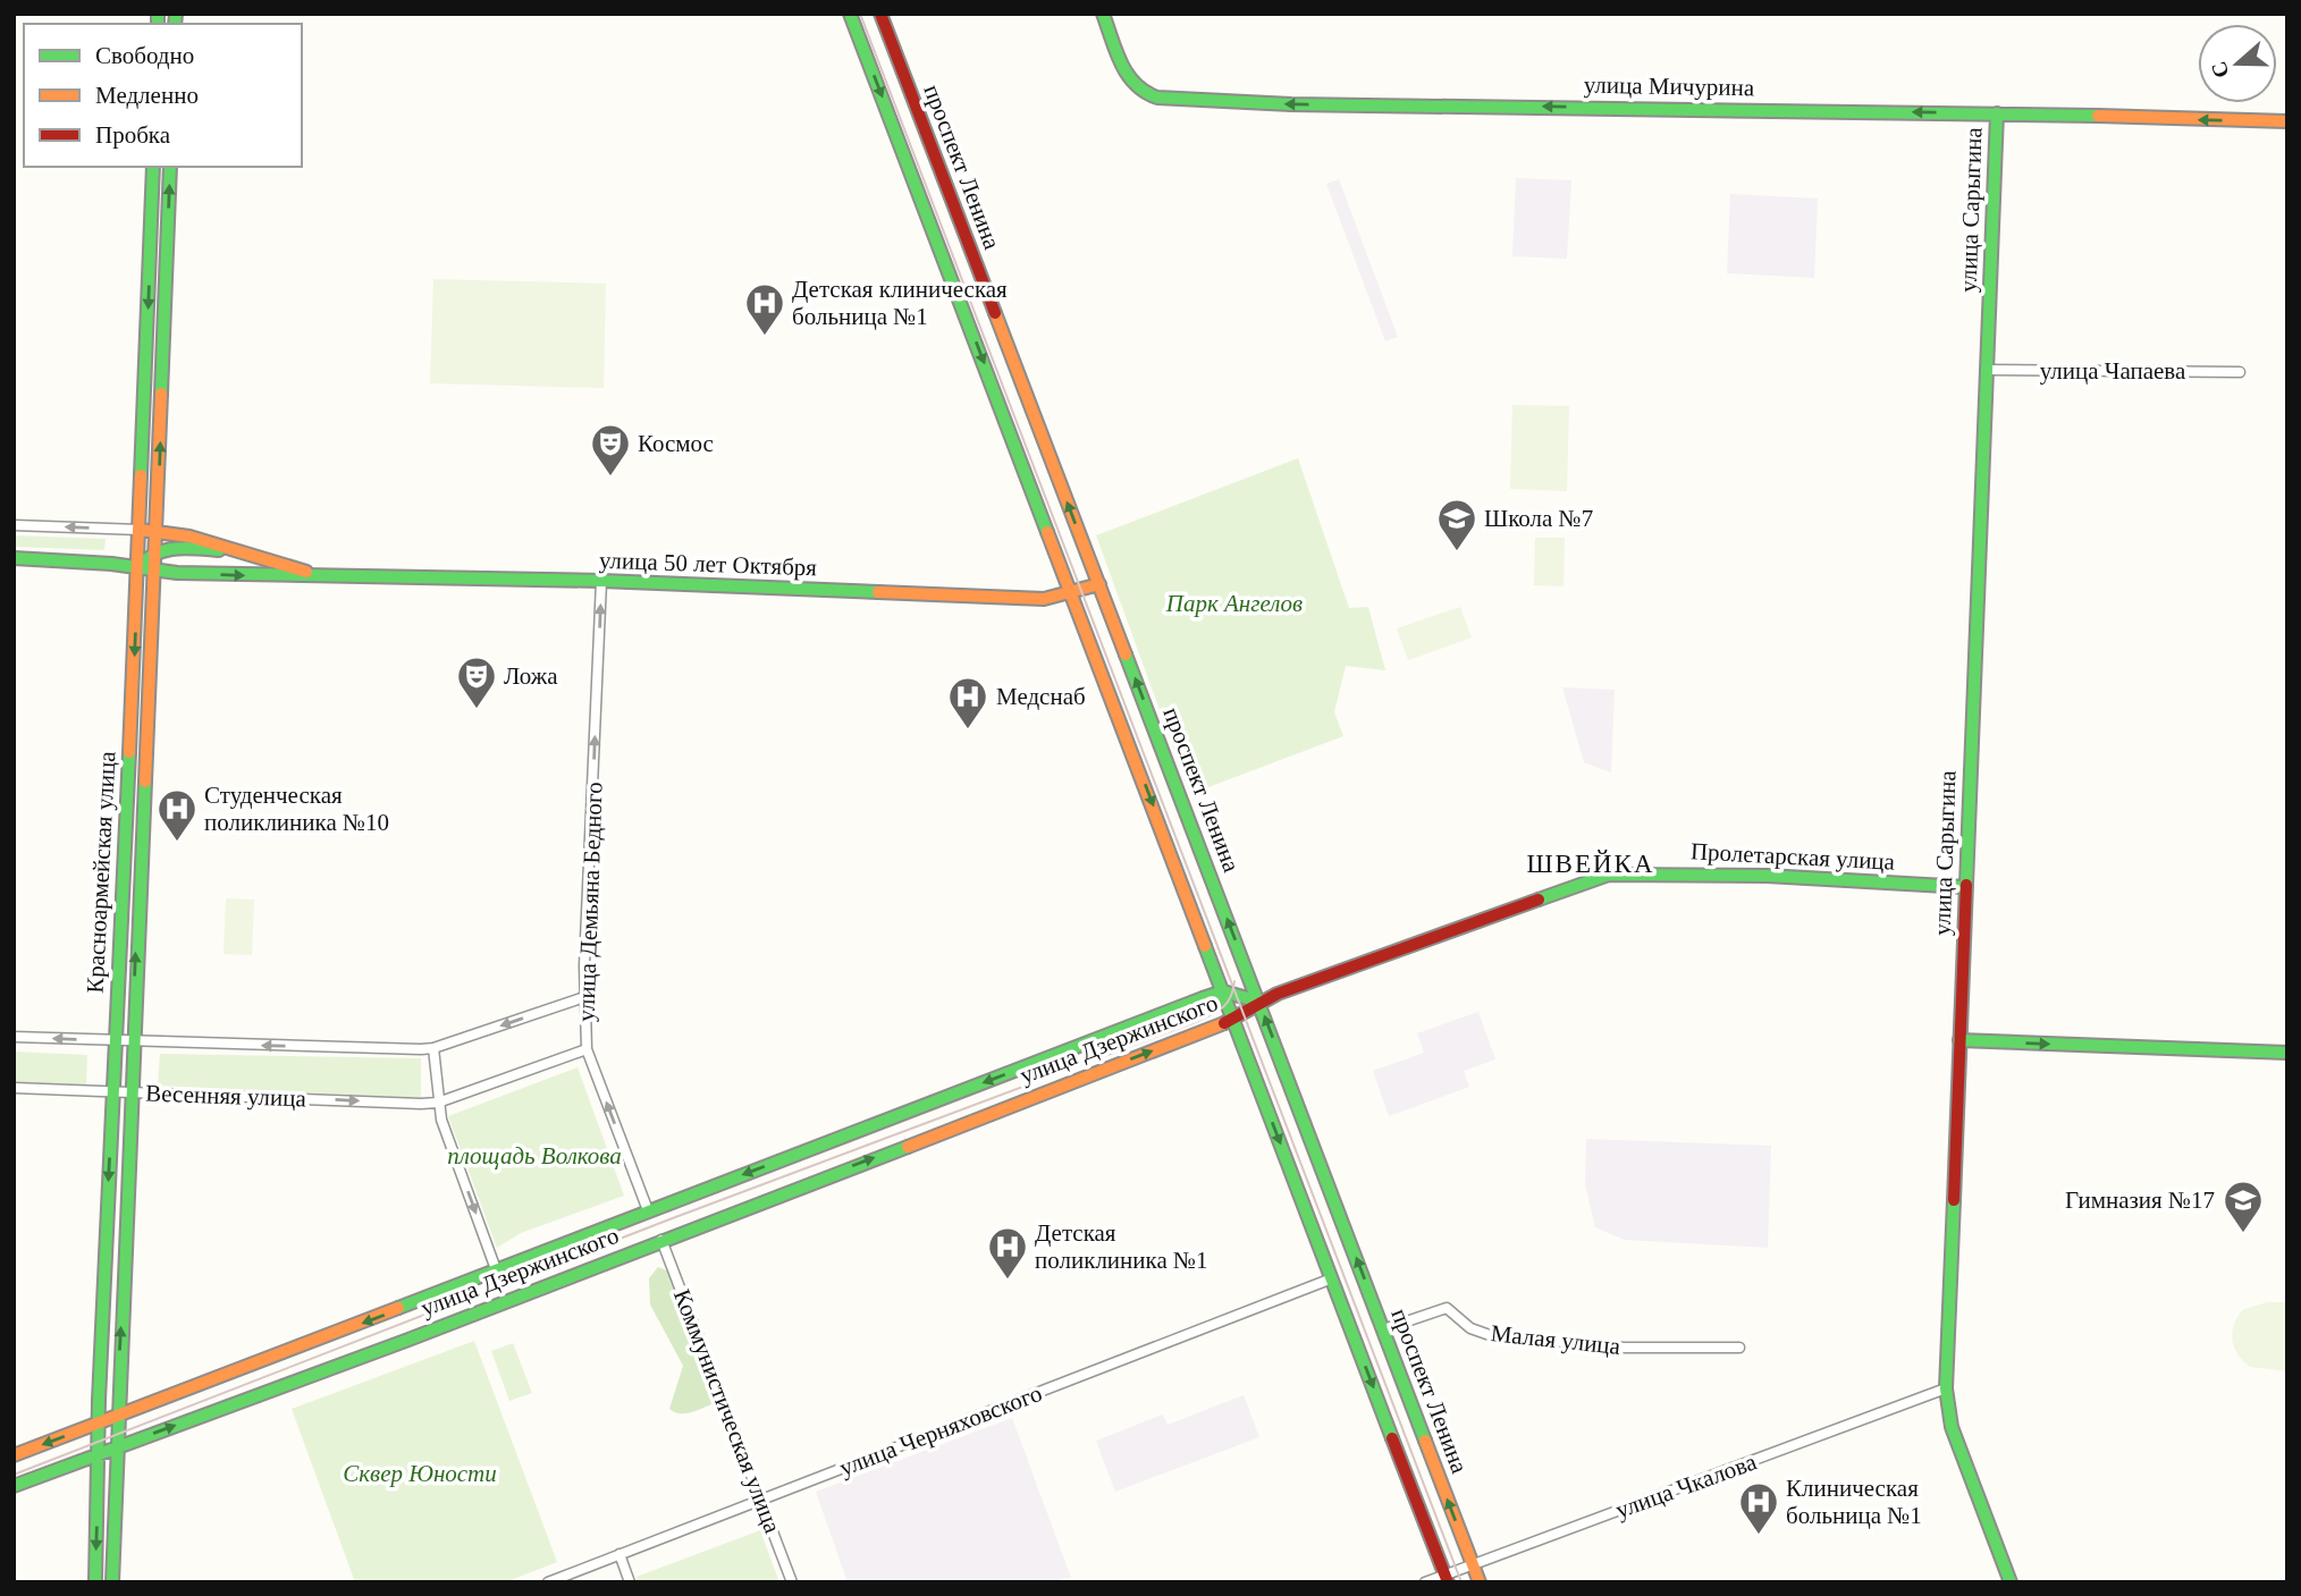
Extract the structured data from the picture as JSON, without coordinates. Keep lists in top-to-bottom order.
{
  "streets": {
    "street": [
      "улица Мичурина",
      "проспект Ленина",
      "улица Сарыгина",
      "улица Чапаева",
      "улица 50 лет Октября",
      "Пролетарская улица",
      "Красноармейская улица",
      "улица Демьяна Бедного",
      "улица Дзержинского",
      "Весенняя улица",
      "Малая улица",
      "Коммунистическая улица",
      "улица Черняховского",
      "улица Чкалова"
    ]
  },
  "crossings": [
    ["улица Мичурина", "улица Сарыгина"],
    ["проспект Ленина", "улица 50 лет Октября"],
    ["проспект Ленина", "Пролетарская улица"],
    ["проспект Ленина", "улица Дзержинского"],
    ["проспект Ленина", "Малая улица"],
    ["проспект Ленина", "улица Черняховского"],
    ["проспект Ленина", "улица Чкалова"],
    ["улица Сарыгина", "улица Чапаева"],
    ["улица Сарыгина", "Пролетарская улица"],
    ["улица Сарыгина", "улица Чкалова"],
    ["улица 50 лет Октября", "Красноармейская улица"],
    ["улица 50 лет Октября", "улица Демьяна Бедного"],
    ["Пролетарская улица", "улица Дзержинского"],
    ["Красноармейская улица", "улица Дзержинского"],
    ["Красноармейская улица", "Весенняя улица"],
    ["улица Демьяна Бедного", "улица Дзержинского"],
    ["улица Демьяна Бедного", "Весенняя улица"],
    ["улица Дзержинского", "Коммунистическая улица"],
    ["Коммунистическая улица", "улица Черняховского"]
  ],
  "one_way": ["улица Мичурина", "улица Демьяна Бедного"],
  "districts": ["ШВЕЙКА"],
  "parks": ["Парк Ангелов", "площадь Волкова", "Сквер Юности"],
  "places": {
    "hospital": [
      "Детская клиническая больница №1",
      "Медснаб",
      "Студенческая поликлиника №10",
      "Детская поликлиника №1",
      "Клиническая больница №1"
    ],
    "theatre": ["Космос", "Ложа"],
    "school or university": ["Школа №7", "Гимназия №17"]
  },
  "legend": ["Свободно", "Медленно", "Пробка"],
  "north": "left"
}
